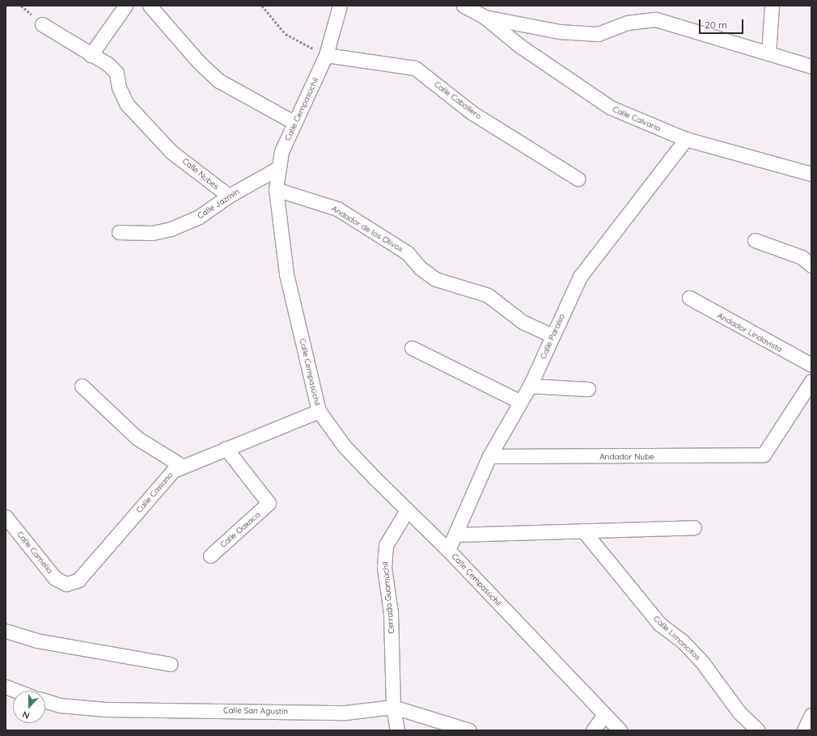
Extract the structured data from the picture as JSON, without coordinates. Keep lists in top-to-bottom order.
{
  "streets": {
    "street": [
      "Calle Caballero",
      "Calle Cempasúchil",
      "Calle Calvario",
      "Calle Nubes",
      "Calle Jazmín",
      "Andador de los Olivos",
      "Andador Lindavista",
      "Calle Paraíso",
      "Andador Nube",
      "Calle Casiano",
      "Calle Oaxaca",
      "Calle Camelia",
      "Cerrada Guamúchil",
      "Calle Limoncitos",
      "Calle San Agustín"
    ]
  },
  "crossings": [
    ["Calle Caballero", "Calle Cempasúchil"],
    ["Calle Cempasúchil", "Calle Jazmín"],
    ["Calle Cempasúchil", "Andador de los Olivos"],
    ["Calle Cempasúchil", "Calle Paraíso"],
    ["Calle Cempasúchil", "Calle Casiano"],
    ["Calle Cempasúchil", "Cerrada Guamúchil"],
    ["Calle Calvario", "Calle Paraíso"],
    ["Calle Nubes", "Calle Jazmín"],
    ["Andador de los Olivos", "Calle Paraíso"],
    ["Calle Paraíso", "Andador Nube"],
    ["Calle Casiano", "Calle Oaxaca"],
    ["Calle Casiano", "Calle Camelia"],
    ["Cerrada Guamúchil", "Calle San Agustín"]
  ],
  "scale_bar": "20 m",
  "north": "bottom"
}
